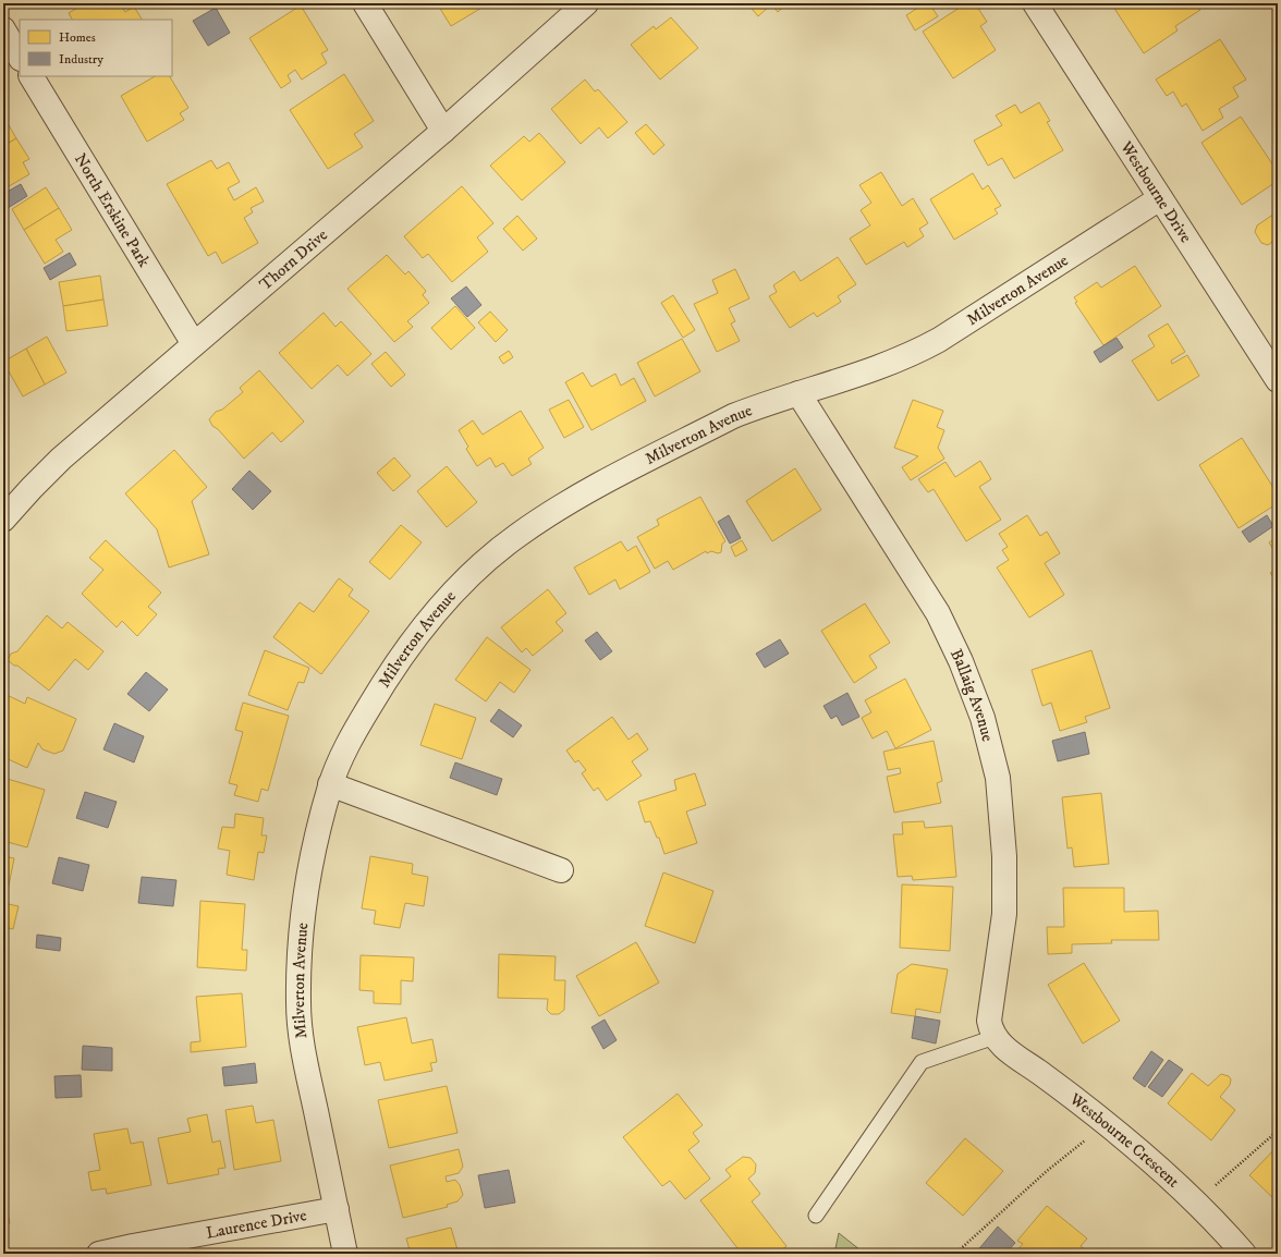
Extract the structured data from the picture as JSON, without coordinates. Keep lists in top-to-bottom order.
{
  "streets": {
    "street": [
      "Westbourne Drive",
      "North Erskine Park",
      "Thorn Drive",
      "Milverton Avenue",
      "Ballaig Avenue",
      "Westbourne Crescent",
      "Laurence Drive"
    ]
  },
  "crossings": [
    ["Westbourne Drive", "Milverton Avenue"],
    ["North Erskine Park", "Thorn Drive"],
    ["Milverton Avenue", "Ballaig Avenue"],
    ["Milverton Avenue", "Laurence Drive"],
    ["Ballaig Avenue", "Westbourne Crescent"]
  ],
  "legend": ["Homes", "Industry"]
}
